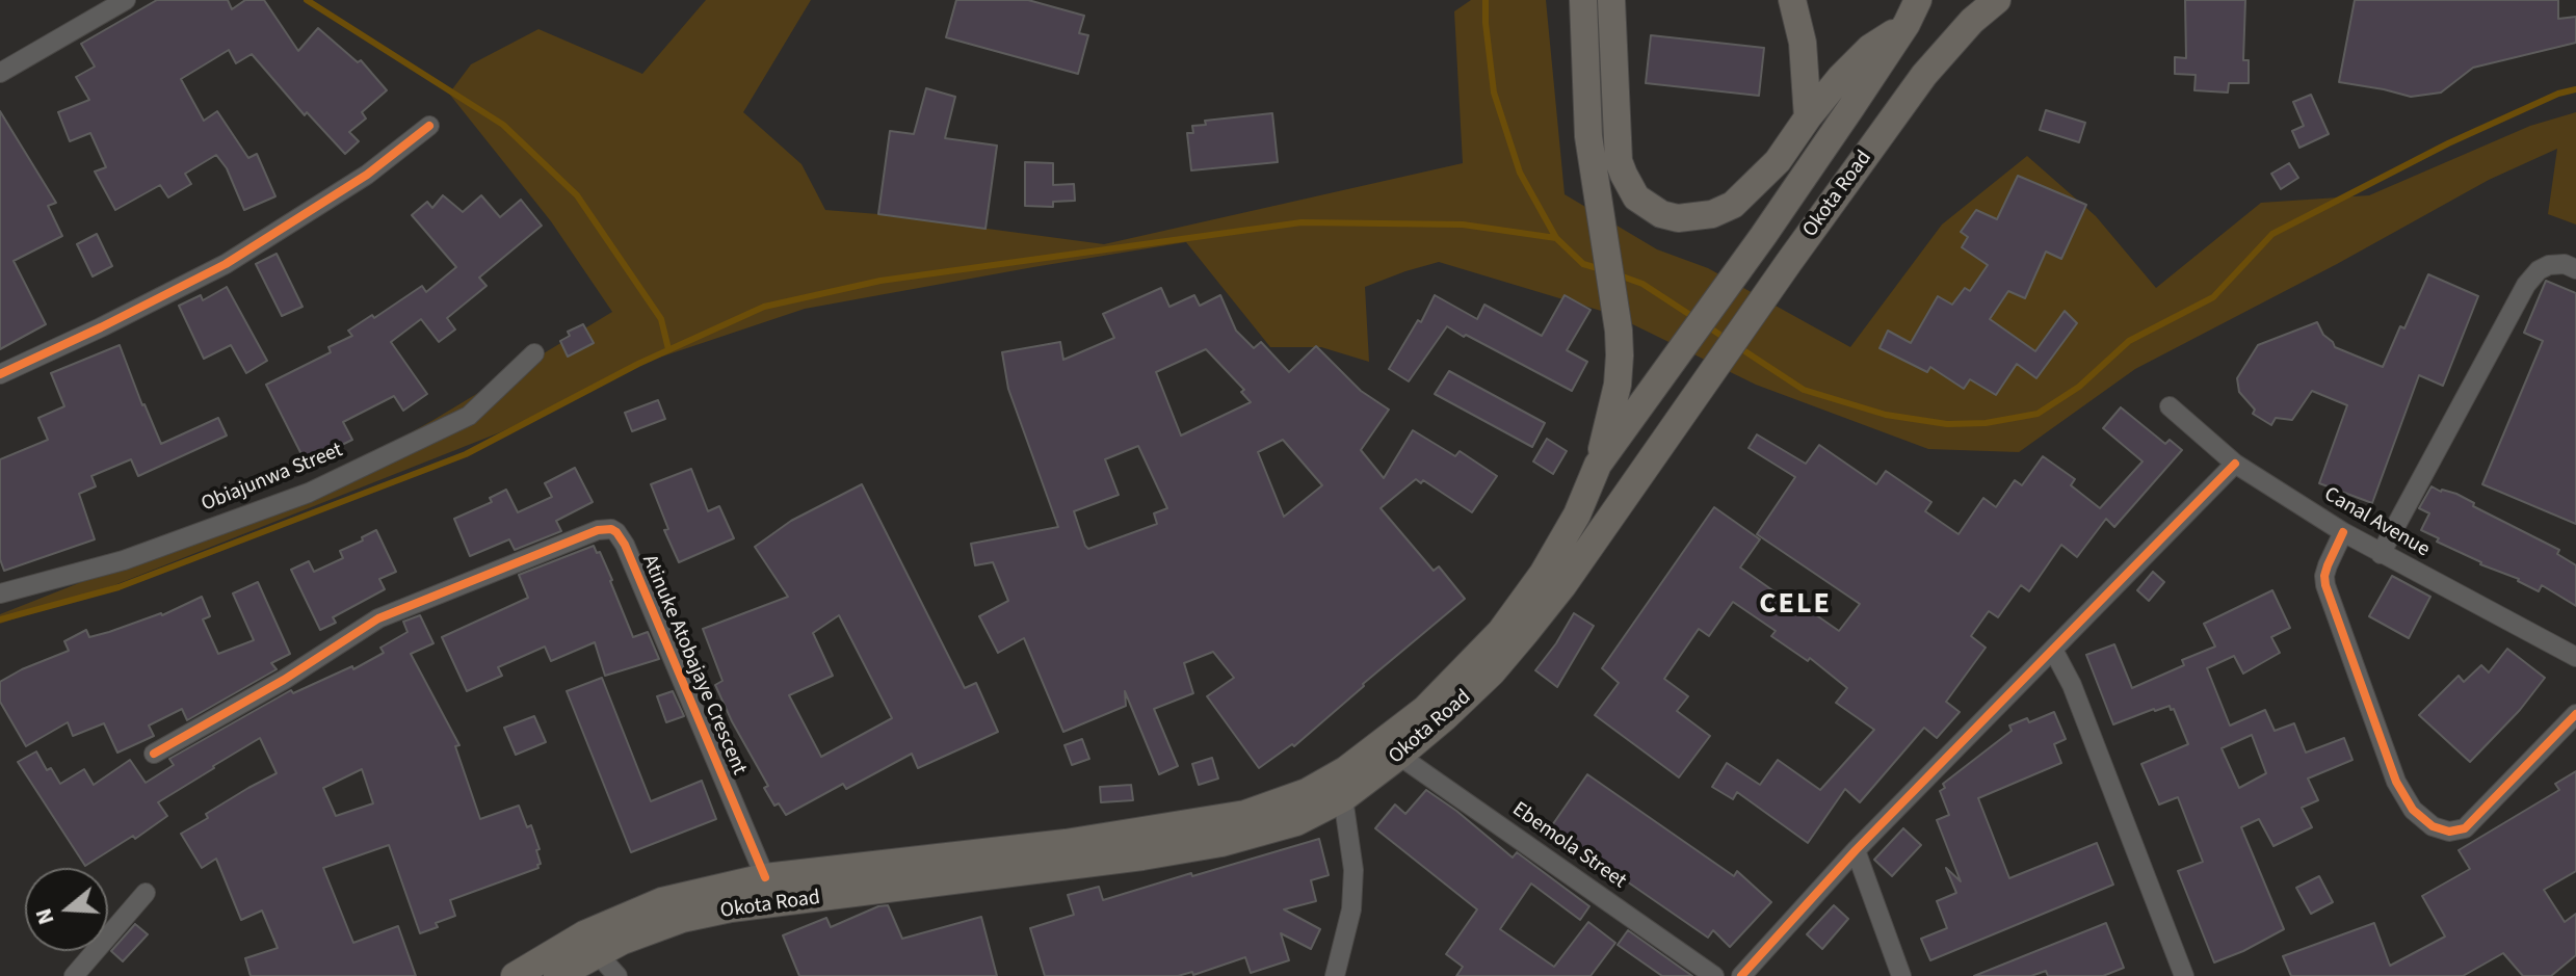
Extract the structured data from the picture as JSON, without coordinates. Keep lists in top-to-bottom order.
{
  "streets": {
    "main road": ["Okota Road"],
    "street": [
      "Obiajunwa Street",
      "Canal Avenue",
      "Atinuke Atobajaye Crescent",
      "Ebemola Street"
    ]
  },
  "crossings": [
    ["Okota Road", "Atinuke Atobajaye Crescent"],
    ["Okota Road", "Ebemola Street"]
  ],
  "districts": ["CELE"],
  "north": "left"
}
